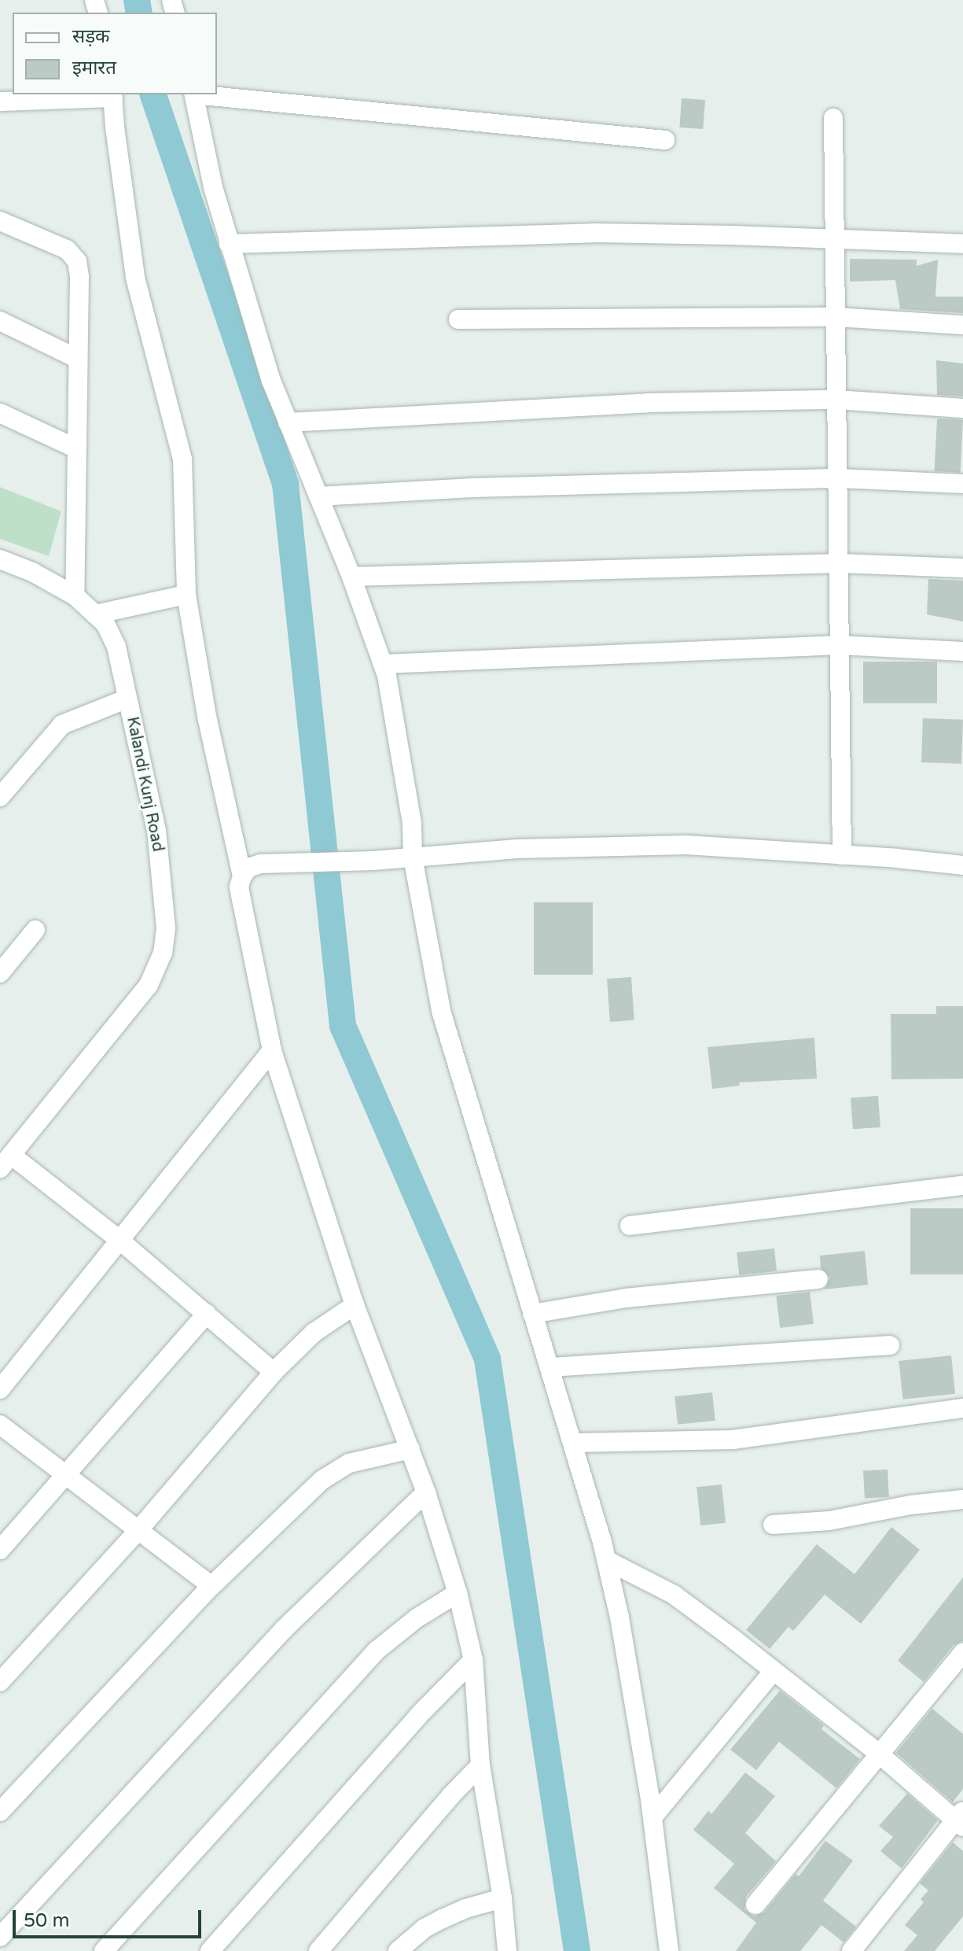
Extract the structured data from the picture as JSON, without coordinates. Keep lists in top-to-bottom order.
{
  "streets": {
    "street": ["Kalandi Kunj Road"]
  },
  "legend": ["सड़क", "इमारत"],
  "scale_bar": "50 m"
}
